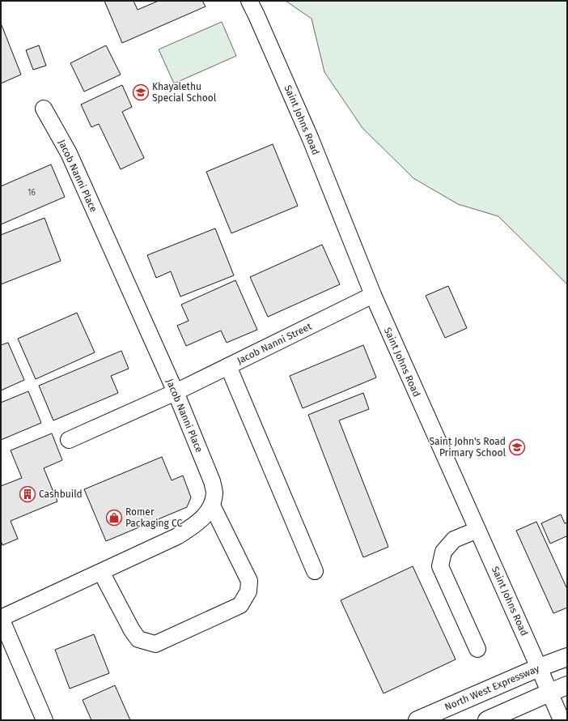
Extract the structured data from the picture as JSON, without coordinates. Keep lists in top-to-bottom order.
{
  "streets": {
    "main road": ["North West Expressway"],
    "street": ["Saint Johns Road", "Jacob Nanni Place", "Jacob Nanni Street"]
  },
  "crossings": [
    ["Saint Johns Road", "Jacob Nanni Street"],
    ["Saint Johns Road", "North West Expressway"],
    ["Jacob Nanni Place", "Jacob Nanni Street"]
  ],
  "places": {
    "school or university": ["Khayalethu Special School", "Saint John's Road Primary School"],
    "building": ["Cashbuild"],
    "shop": ["Romer Packaging CC"]
  },
  "house_numbers": ["16"]
}
